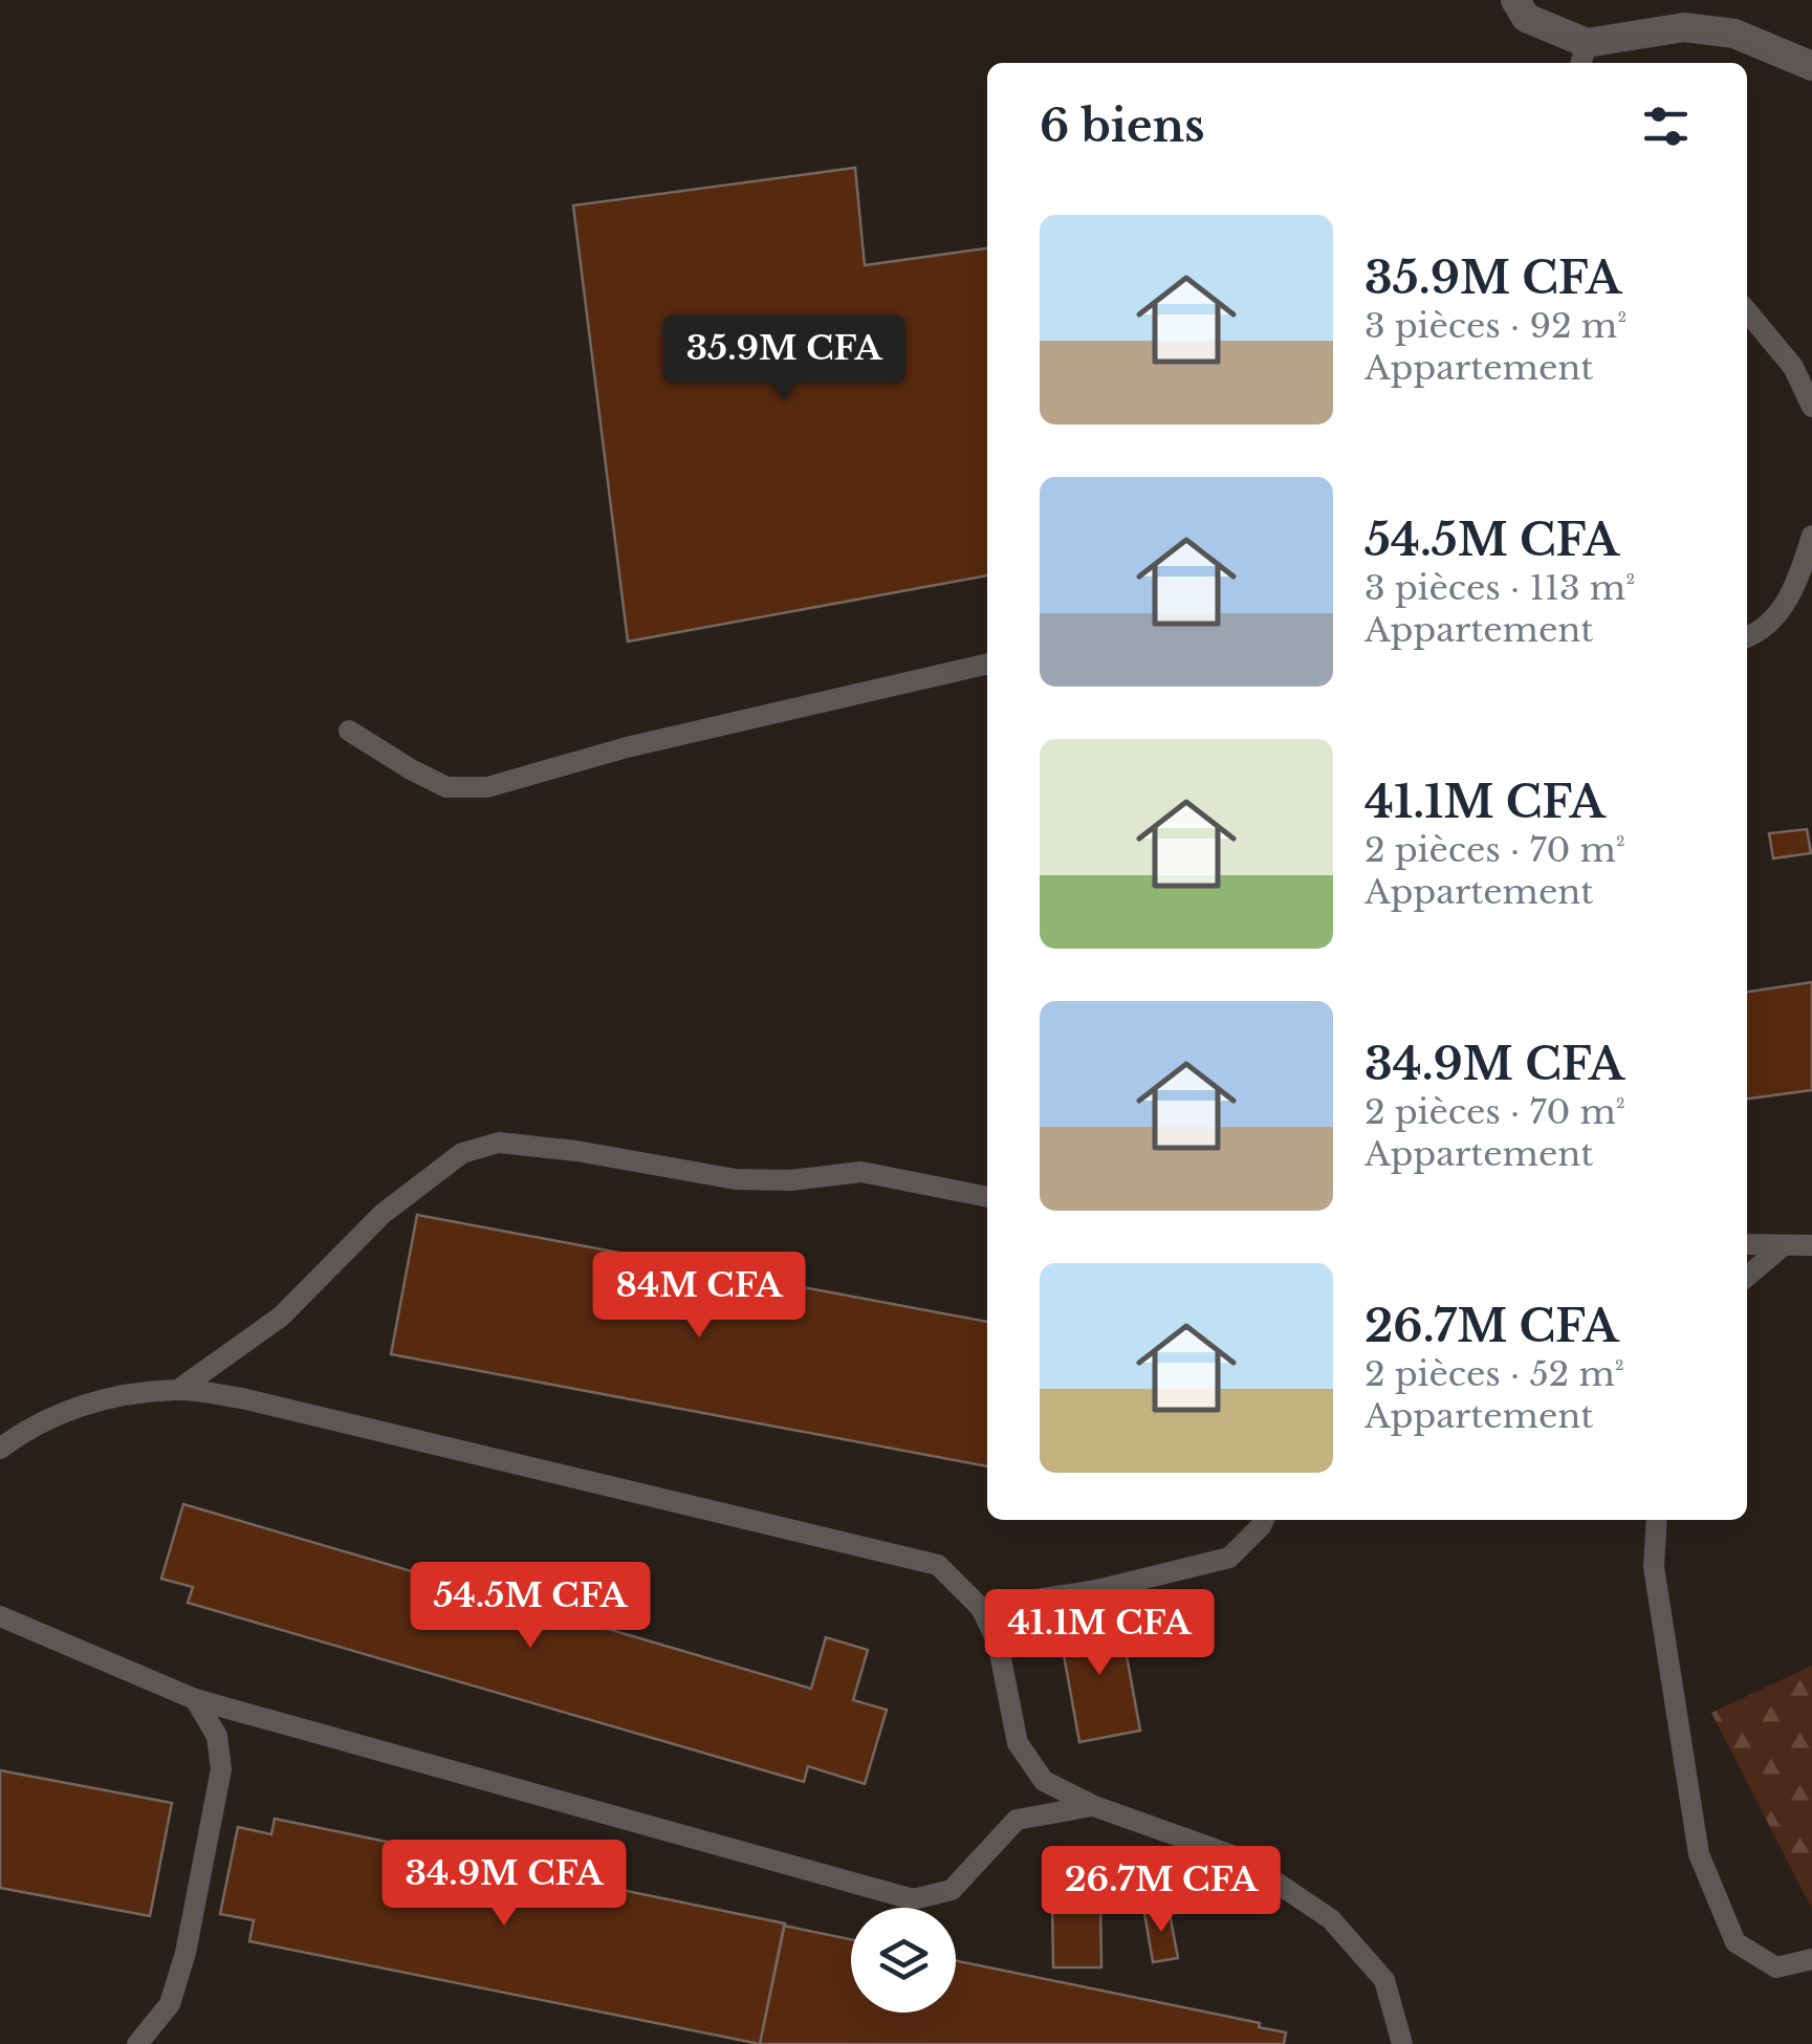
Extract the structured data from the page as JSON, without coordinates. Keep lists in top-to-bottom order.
{
  "page": {
    "heading": "6 biens",
    "list": [
      {
        "name": "35.9M CFA",
        "note": "3 pièces · 92 m² · Appartement"
      },
      {
        "name": "54.5M CFA",
        "note": "3 pièces · 113 m² · Appartement"
      },
      {
        "name": "41.1M CFA",
        "note": "2 pièces · 70 m² · Appartement"
      },
      {
        "name": "34.9M CFA",
        "note": "2 pièces · 70 m² · Appartement"
      },
      {
        "name": "26.7M CFA",
        "note": "2 pièces · 52 m² · Appartement"
      }
    ],
    "price": [
      "35.9M CFA",
      "84M CFA",
      "54.5M CFA",
      "41.1M CFA",
      "34.9M CFA",
      "26.7M CFA"
    ]
  }
}
